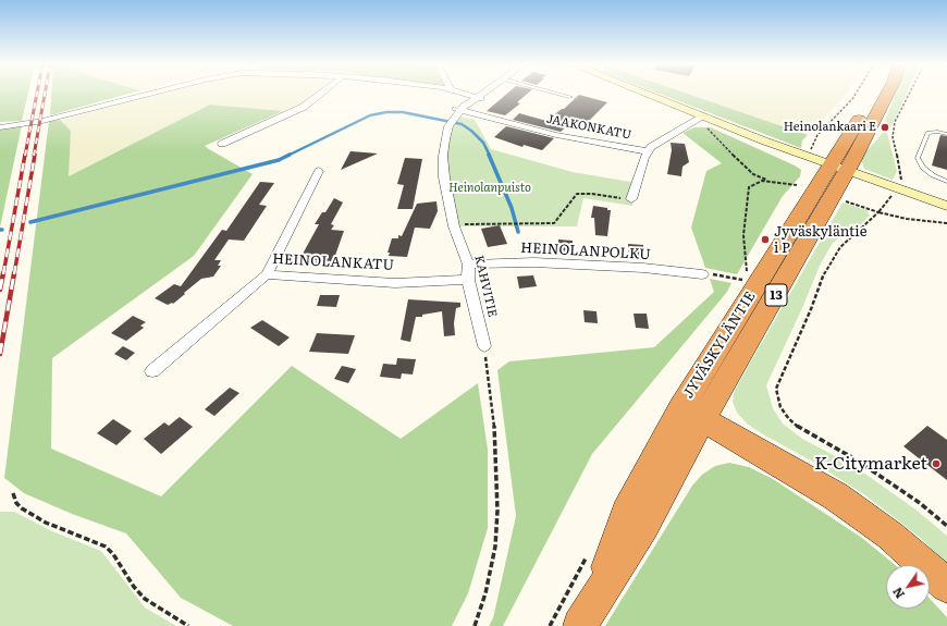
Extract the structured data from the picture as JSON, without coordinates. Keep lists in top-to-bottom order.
{
  "streets": {
    "highway": ["13", "JYVÄSKYLÄNTIE"],
    "street": [
      "JAAKONKATU",
      "HEINOLANPOLKU",
      "HEINOLANKATU",
      "KAHVITIE"
    ]
  },
  "crossings": [
    ["JAAKONKATU", "KAHVITIE"],
    ["HEINOLANPOLKU", "KAHVITIE"],
    ["HEINOLANKATU", "KAHVITIE"]
  ],
  "parks": ["Heinolanpuisto"],
  "places": ["Heinolankaari E", "Jyväskyläntie i P", "K-Citymarket"],
  "north": "bottom left"
}
